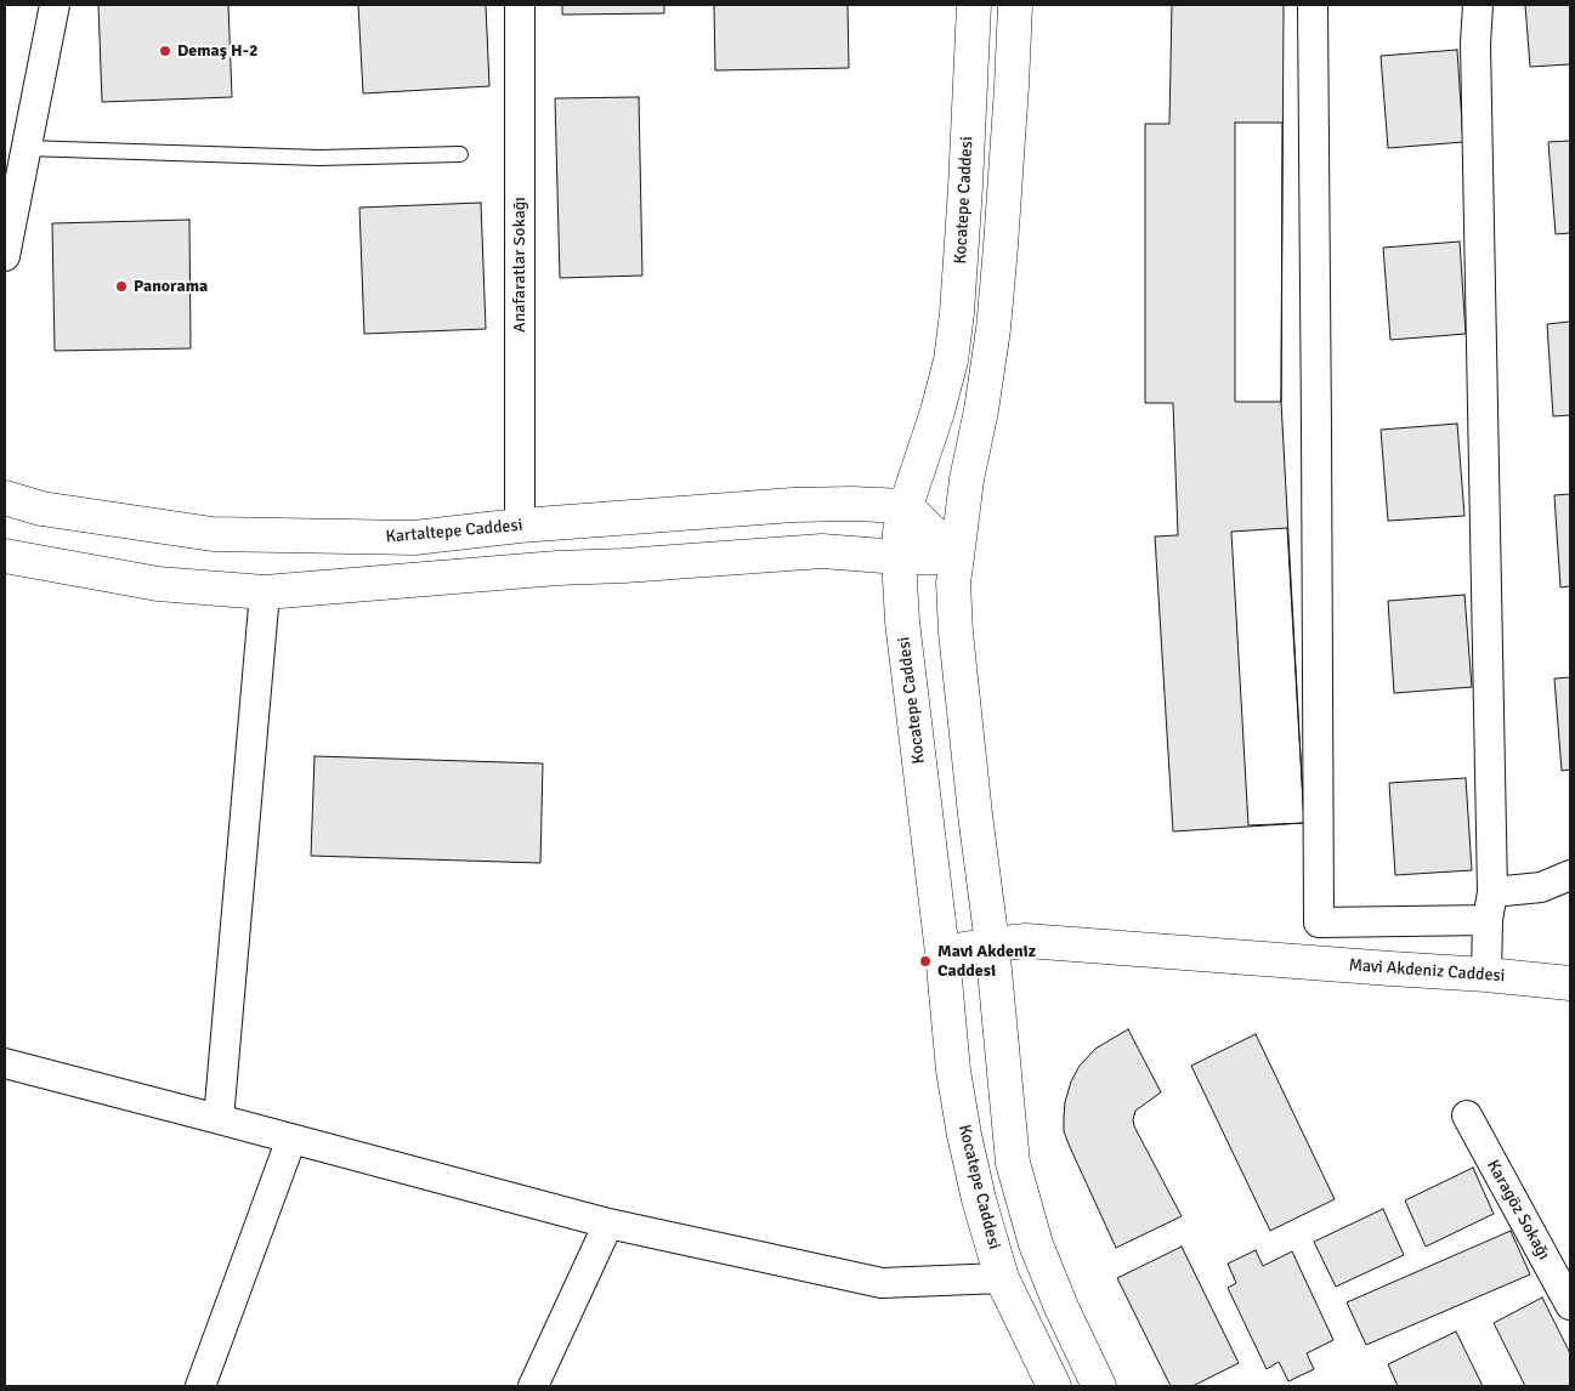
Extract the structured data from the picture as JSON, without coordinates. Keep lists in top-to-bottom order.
{
  "streets": {
    "main road": ["Kocatepe Caddesi", "Kartaltepe Caddesi", "Mavi Akdeniz Caddesi"],
    "street": ["Anafaratlar Sokağı", "Karagöz Sokağı"]
  },
  "crossings": [
    ["Kocatepe Caddesi", "Kartaltepe Caddesi"],
    ["Kocatepe Caddesi", "Mavi Akdeniz Caddesi"],
    ["Anafaratlar Sokağı", "Kartaltepe Caddesi"]
  ],
  "places": ["Demaş H-2", "Panorama", "Mavi Akdeniz Caddesi"]
}
